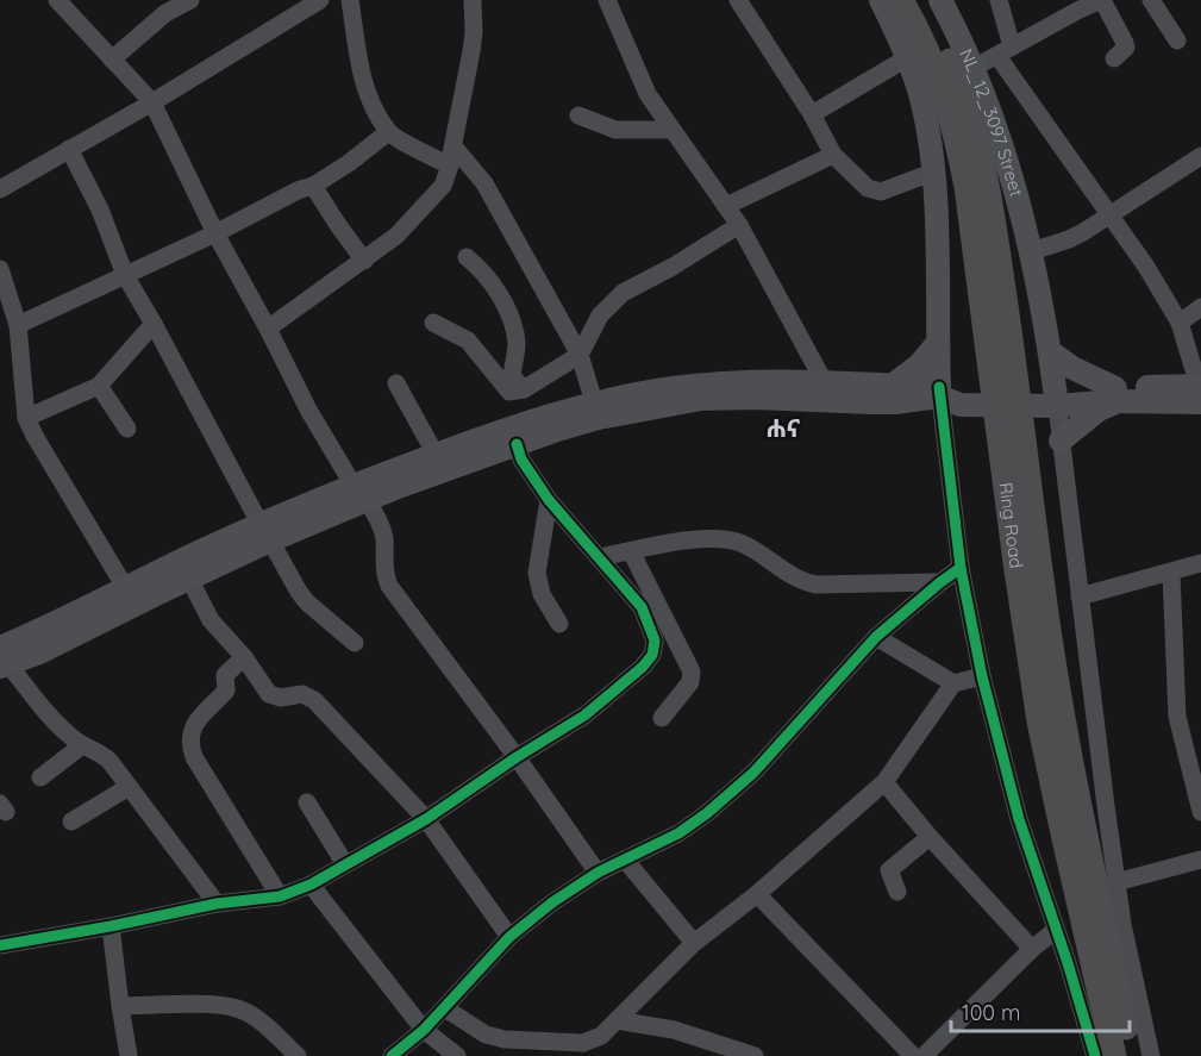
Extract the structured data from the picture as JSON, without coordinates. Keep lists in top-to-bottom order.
{
  "streets": {
    "highway": ["Ring Road"],
    "main road": ["NL_12_3097 Street"]
  },
  "districts": ["ሐና"],
  "scale_bar": "100 m"
}
